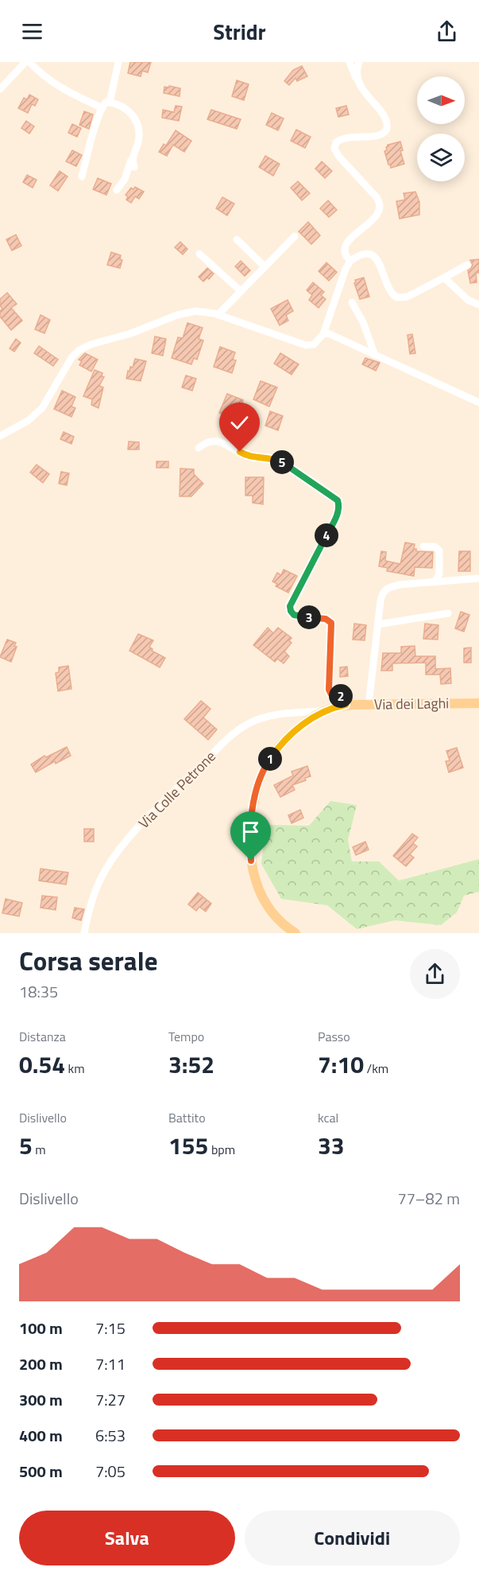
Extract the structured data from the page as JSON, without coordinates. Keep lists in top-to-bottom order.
{
  "streets": {
    "main road": ["Via dei Laghi"],
    "street": ["Via Colle Petrone"]
  },
  "crossings": [
    ["Via dei Laghi", "Via Colle Petrone"]
  ],
  "north": "right",
  "page": {
    "header": "Stridr",
    "pins": [
      "5",
      "4",
      "3",
      "2",
      "1"
    ],
    "heading": ["Corsa serale", "18:35"],
    "stats": [
      ["Distanza", "0.54 km"],
      ["Tempo", "3:52"],
      ["Passo", "7:10 /km"],
      ["Dislivello", "5 m"],
      ["Battito", "155 bpm"],
      ["kcal", "33"]
    ],
    "chart": ["Dislivello", "77–82 m"],
    "list": [
      {
        "name": "100 m",
        "note": "7:15"
      },
      {
        "name": "200 m",
        "note": "7:11"
      },
      {
        "name": "300 m",
        "note": "7:27"
      },
      {
        "name": "400 m",
        "note": "6:53"
      },
      {
        "name": "500 m",
        "note": "7:05"
      }
    ],
    "buttons": ["Salva", "Condividi"]
  }
}
